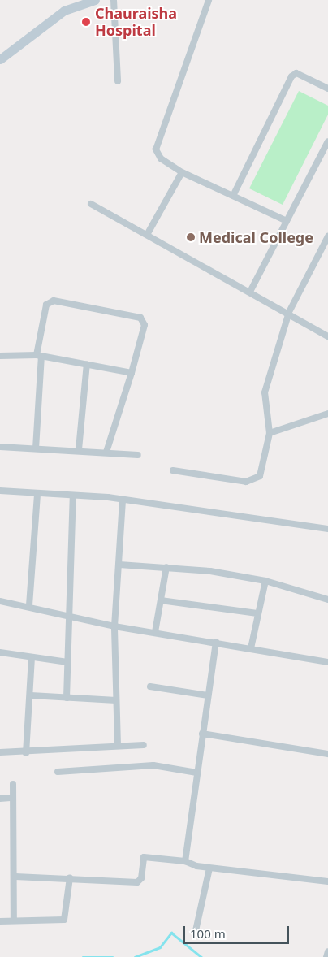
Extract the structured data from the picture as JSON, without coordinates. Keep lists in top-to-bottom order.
{
  "places": ["Chauraisha Hospital", "Medical College"],
  "scale_bar": "100 m"
}
